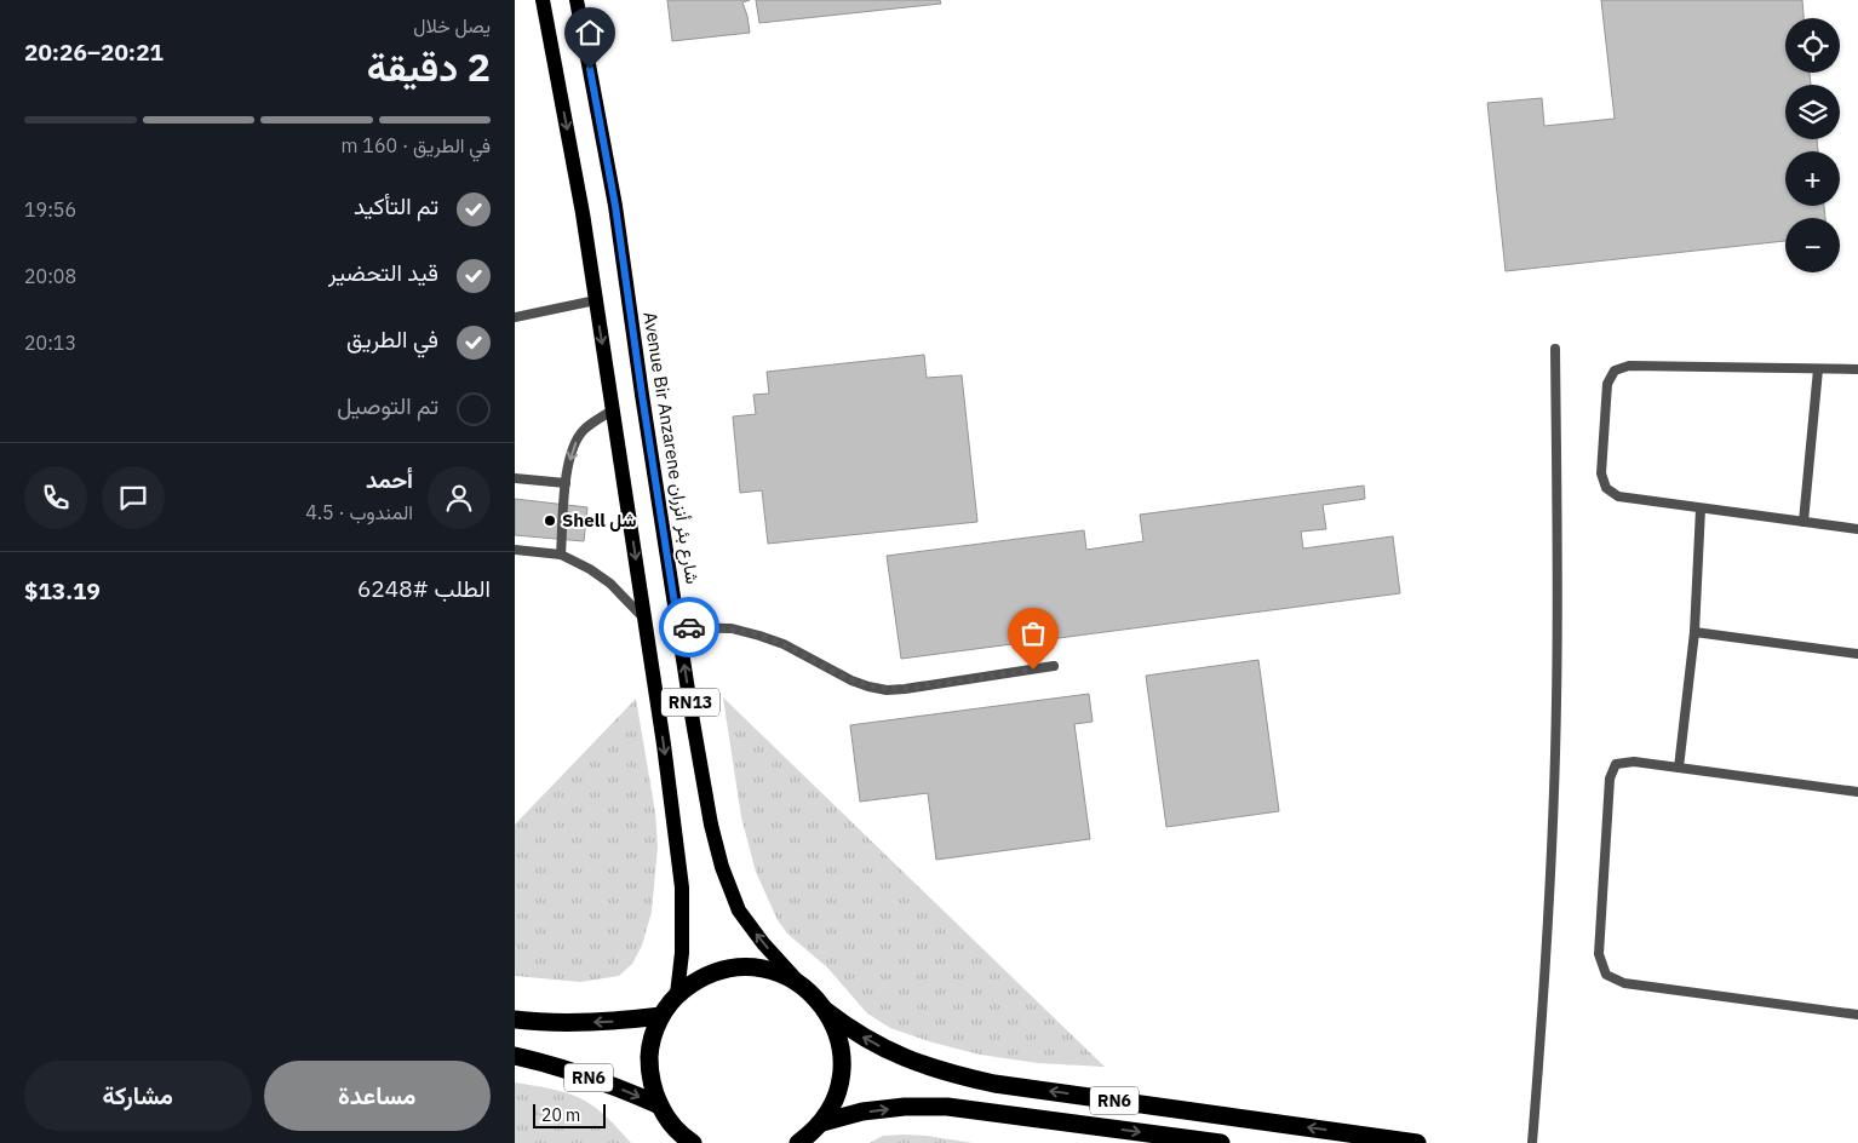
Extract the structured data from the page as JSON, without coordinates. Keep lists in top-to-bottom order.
{
  "streets": {
    "highway": ["RN13", "RN6"],
    "main road": ["Avenue Bir Anzarene شارع بئر أنزران"]
  },
  "crossings": [
    ["Avenue Bir Anzarene شارع بئر أنزران", "RN13"],
    ["RN13", "RN6"]
  ],
  "places": ["Shell شل"],
  "scale_bar": "20 m",
  "page": {
    "heading": ["2 دقيقة", "يصل خلال", "20:21–20:26"],
    "panel": [
      "أحمد",
      "المندوب · 4.5",
      "الطلب #6248",
      "$13.19"
    ],
    "map_buttons": ["+", "−"],
    "bar": "في الطريق · 160 m",
    "list": [
      ["تم التأكيد", "19:56"],
      ["قيد التحضير", "20:08"],
      ["في الطريق", "20:13"],
      "تم التوصيل"
    ],
    "buttons": ["مساعدة", "مشاركة"],
    "scale": "20 m"
  }
}
